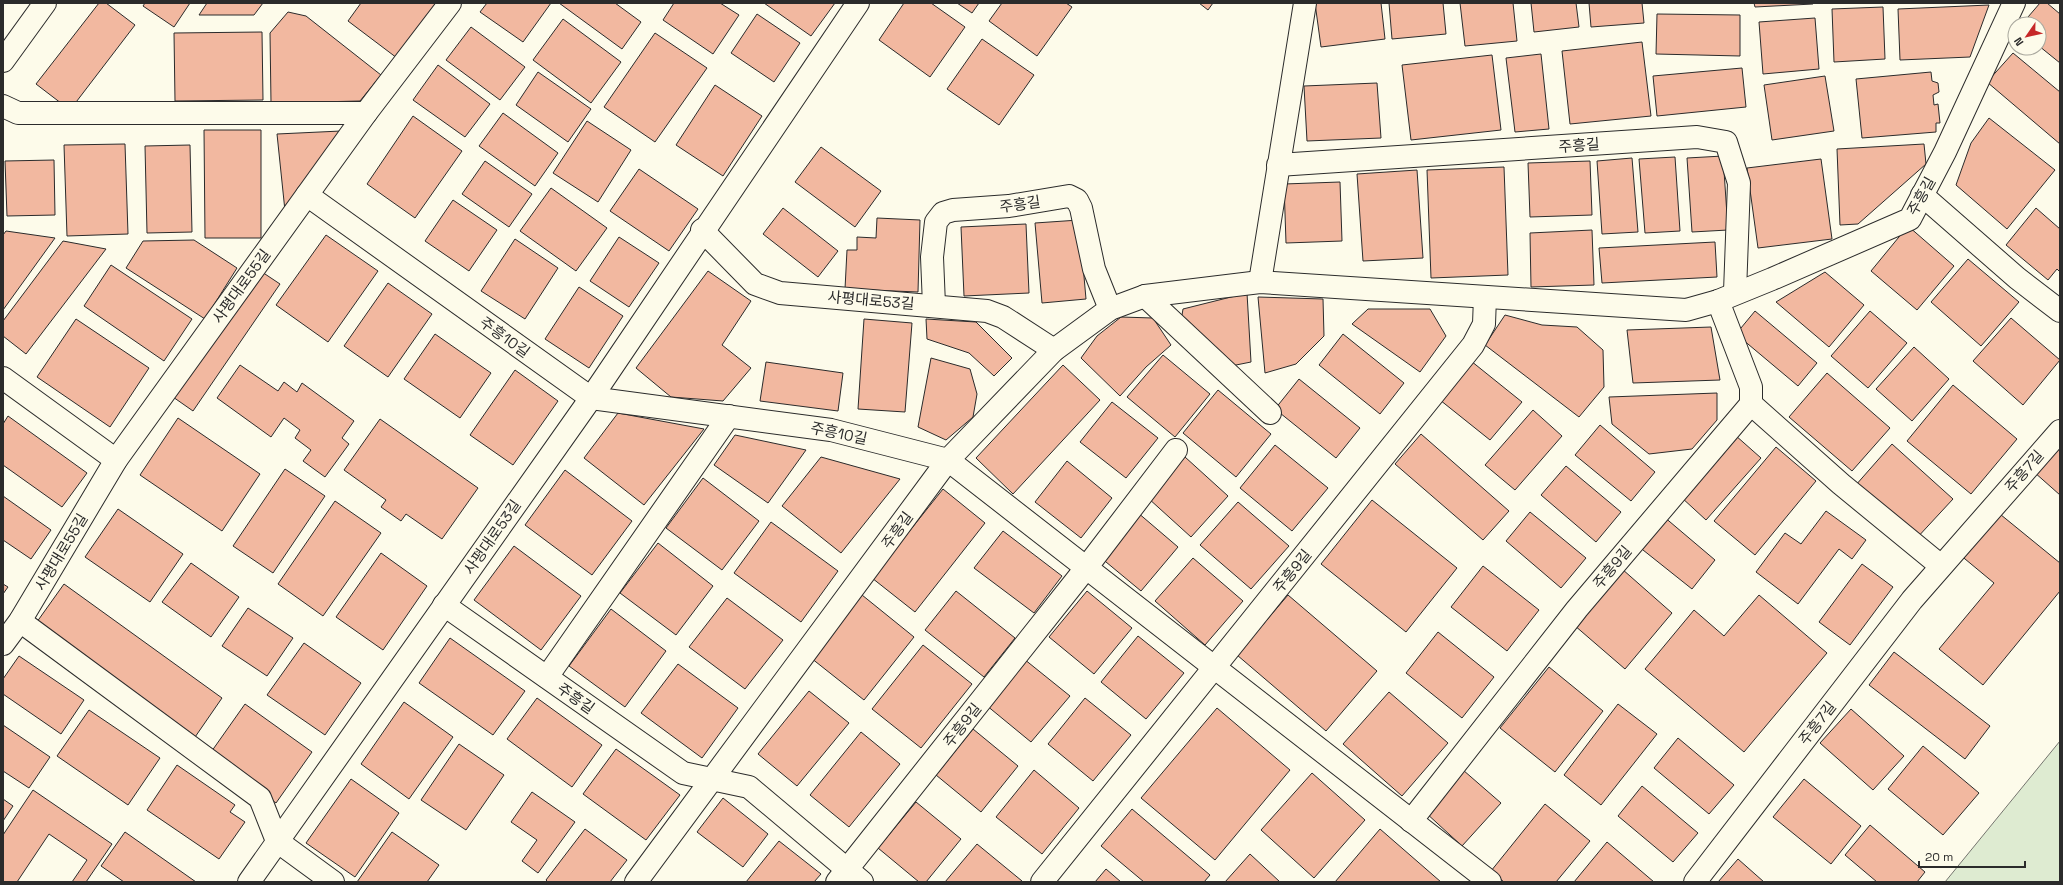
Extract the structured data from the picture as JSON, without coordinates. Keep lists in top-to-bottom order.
{
  "streets": {
    "street": [
      "주흥길",
      "사평대로55길",
      "사평대로53길",
      "주흥10길",
      "주흥7길",
      "주흥9길"
    ]
  },
  "crossings": [
    ["주흥길", "사평대로53길"],
    ["주흥길", "주흥10길"],
    ["주흥길", "주흥9길"],
    ["사평대로55길", "주흥10길"],
    ["사평대로53길", "주흥10길"]
  ],
  "scale_bar": "20 m",
  "north": "bottom left"
}
